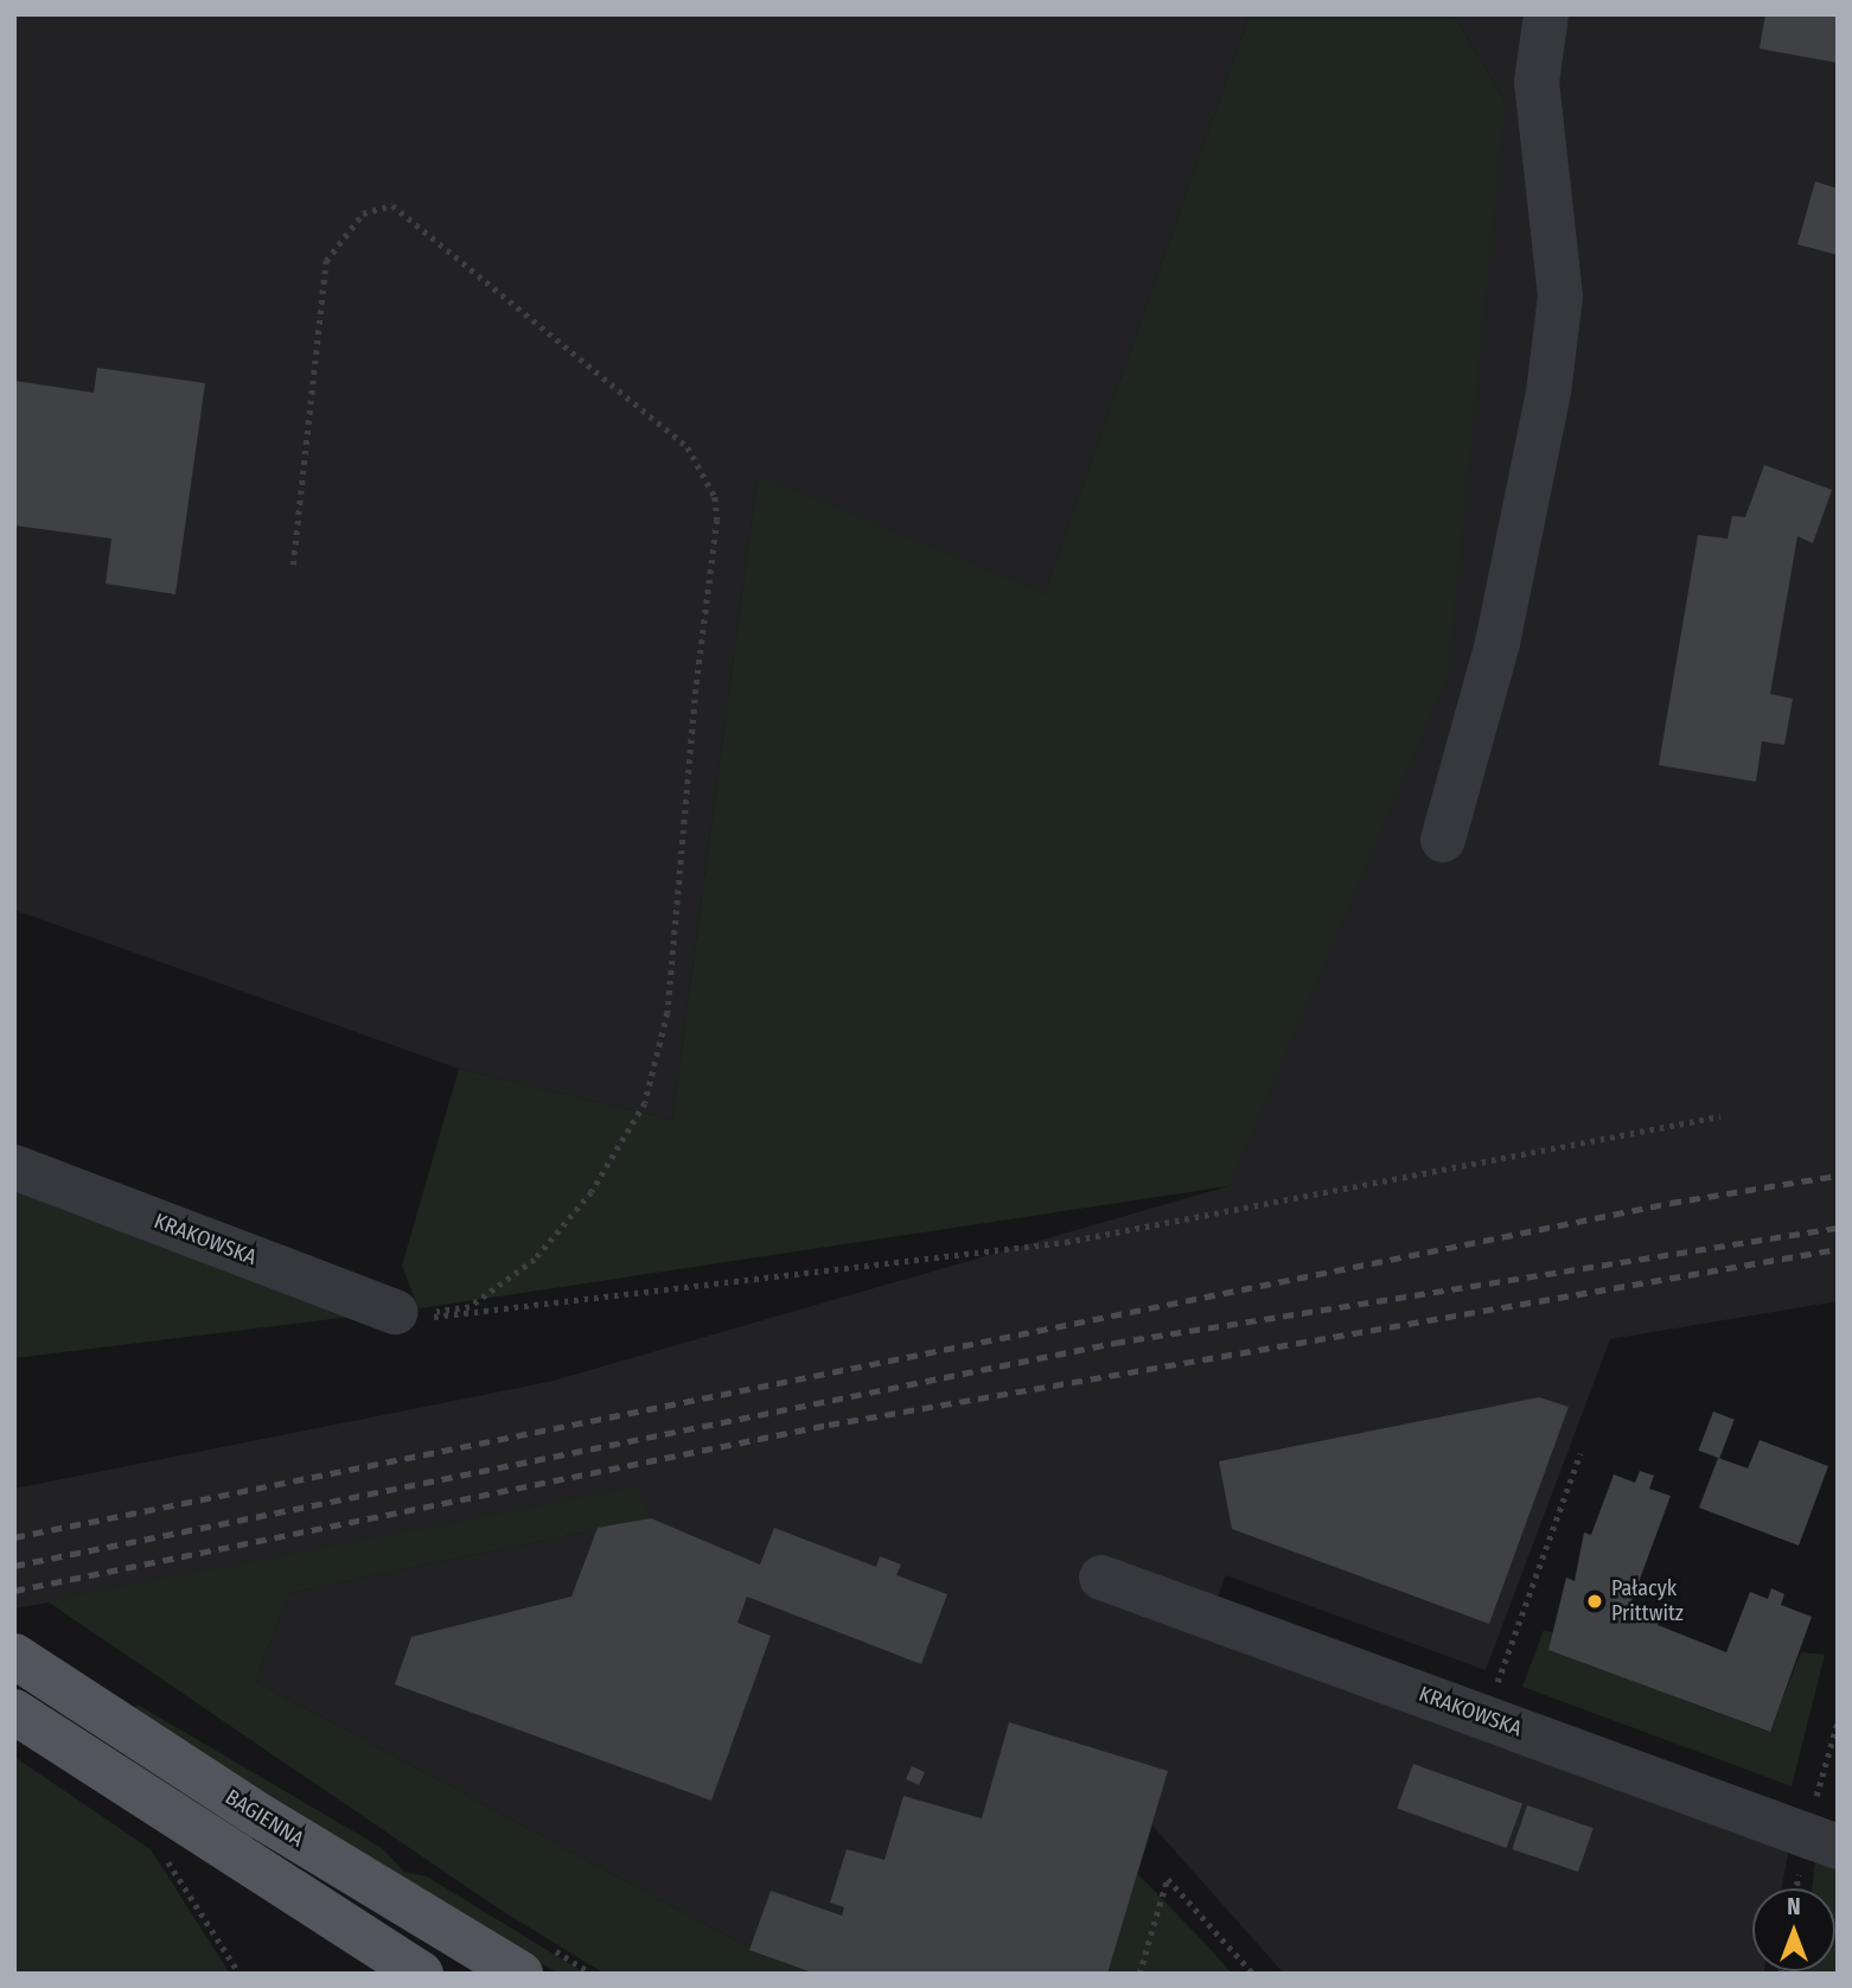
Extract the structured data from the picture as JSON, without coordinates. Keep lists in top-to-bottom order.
{
  "streets": {
    "main road": ["BAGIENNA"],
    "street": ["KRAKOWSKA"]
  },
  "places": ["Pałacyk Prittwitz"],
  "north": "top"
}
